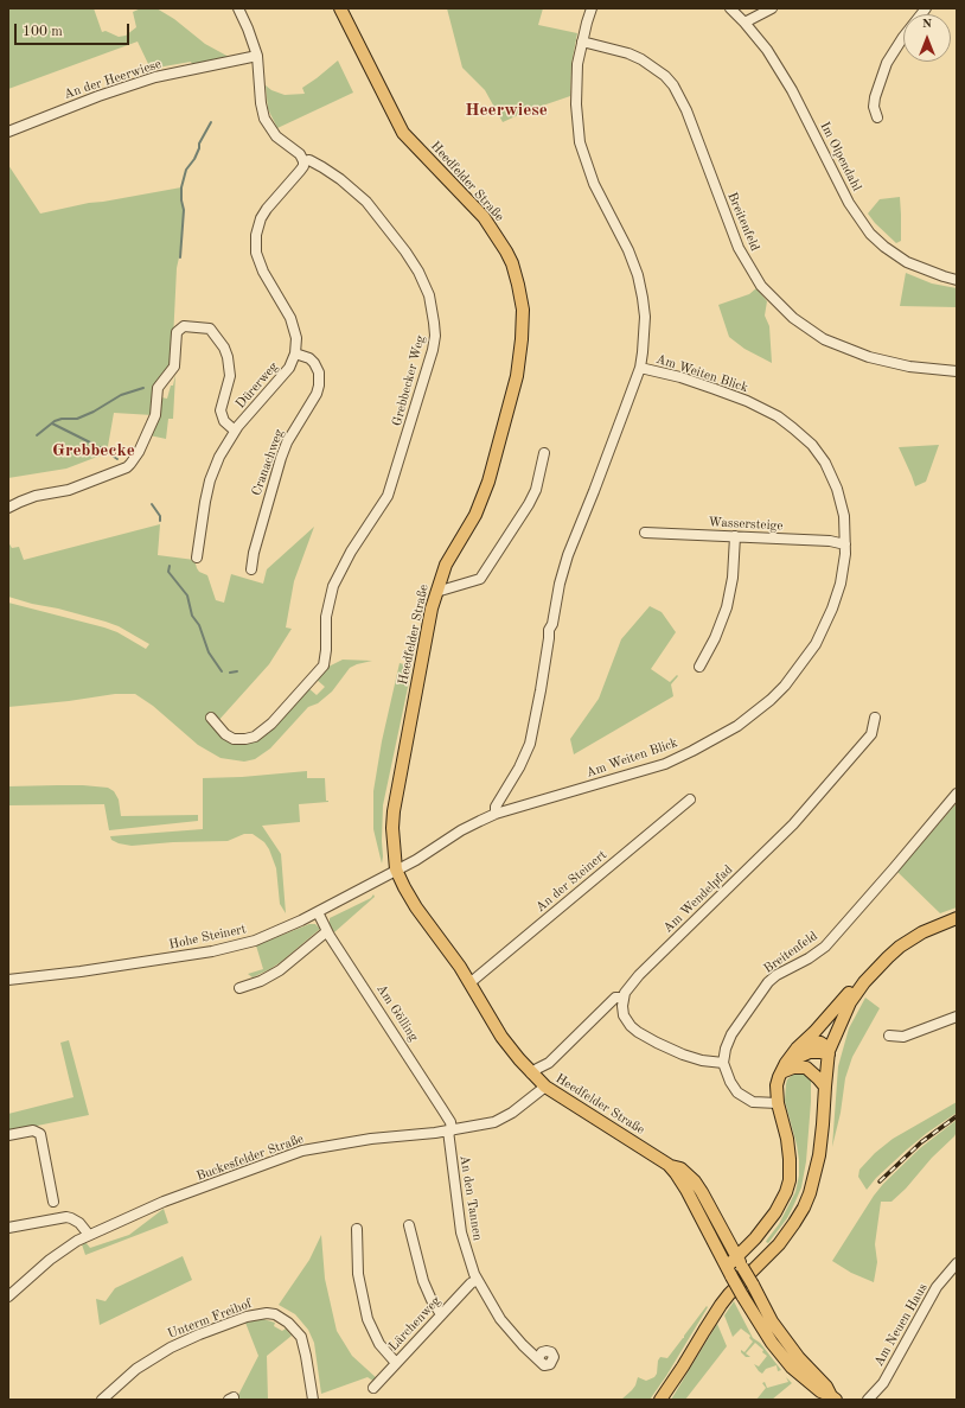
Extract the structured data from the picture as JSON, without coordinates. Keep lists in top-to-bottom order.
{
  "streets": {
    "main road": ["Heedfelder Straße"],
    "street": [
      "An der Heerwiese",
      "Im Olpendahl",
      "Breitenfeld",
      "Am Weiten Blick",
      "Grebbecker Weg",
      "Dürerweg",
      "Cranachweg",
      "Wassersteige",
      "An der Steinert",
      "Am Wendelpfad",
      "Hohe Steinert",
      "Am Gölling",
      "Buckesfelder Straße",
      "An den Tannen",
      "Unterm Freihof",
      "Lärchenweg",
      "Am Neuen Haus"
    ]
  },
  "crossings": [
    ["An der Heerwiese", "Grebbecker Weg"],
    ["Heedfelder Straße", "Am Weiten Blick"],
    ["Heedfelder Straße", "An der Steinert"],
    ["Heedfelder Straße", "Hohe Steinert"],
    ["Heedfelder Straße", "Buckesfelder Straße"],
    ["Breitenfeld", "Am Weiten Blick"],
    ["Am Weiten Blick", "Wassersteige"],
    ["Am Weiten Blick", "Hohe Steinert"],
    ["Grebbecker Weg", "Dürerweg"],
    ["Dürerweg", "Cranachweg"],
    ["Hohe Steinert", "Am Gölling"],
    ["Am Gölling", "Buckesfelder Straße"],
    ["Am Gölling", "An den Tannen"],
    ["Buckesfelder Straße", "An den Tannen"],
    ["An den Tannen", "Lärchenweg"]
  ],
  "districts": ["Heerwiese", "Grebbecke"],
  "scale_bar": "100 m",
  "north": "top"
}
